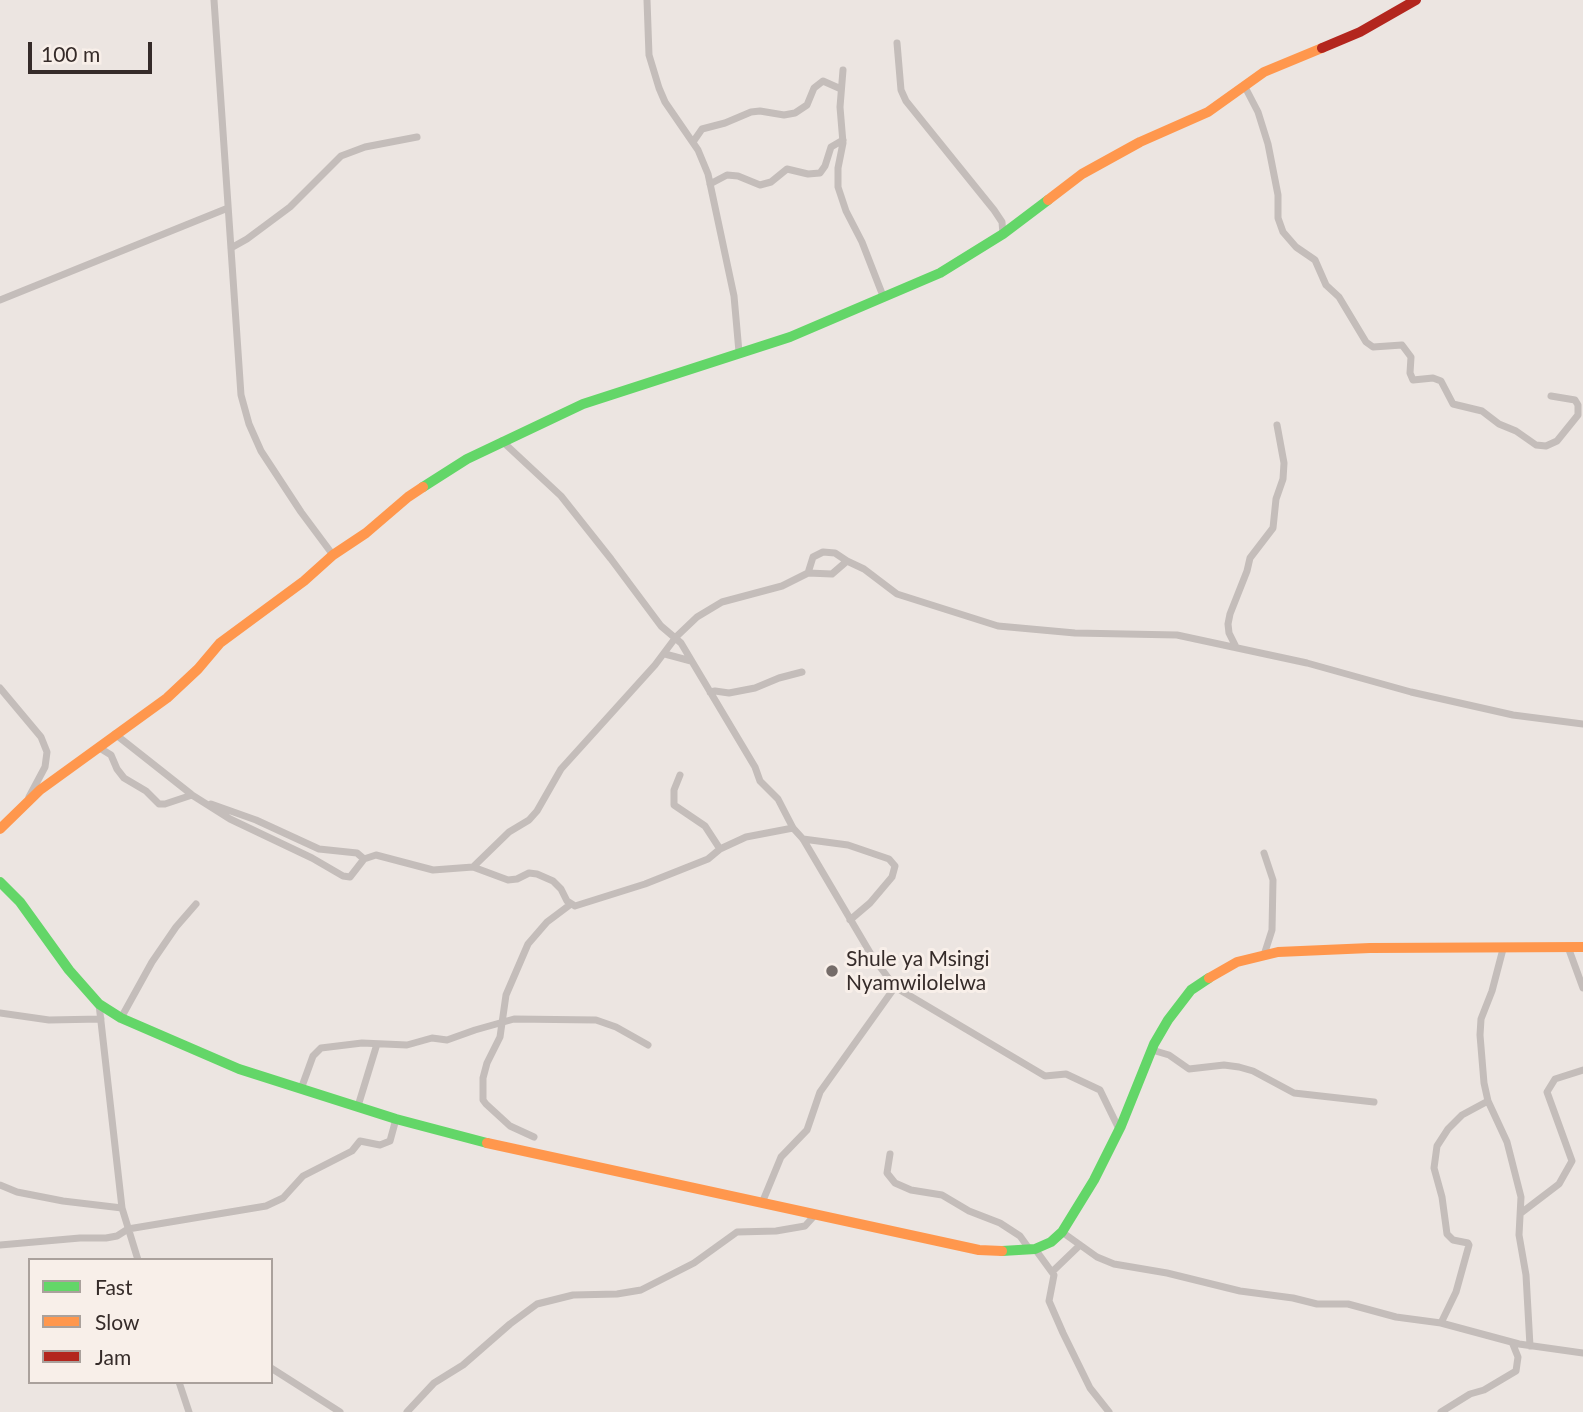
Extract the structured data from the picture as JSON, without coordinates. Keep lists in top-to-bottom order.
{
  "places": ["Shule ya Msingi Nyamwilolelwa"],
  "legend": ["Fast", "Slow", "Jam"],
  "scale_bar": "100 m"
}
